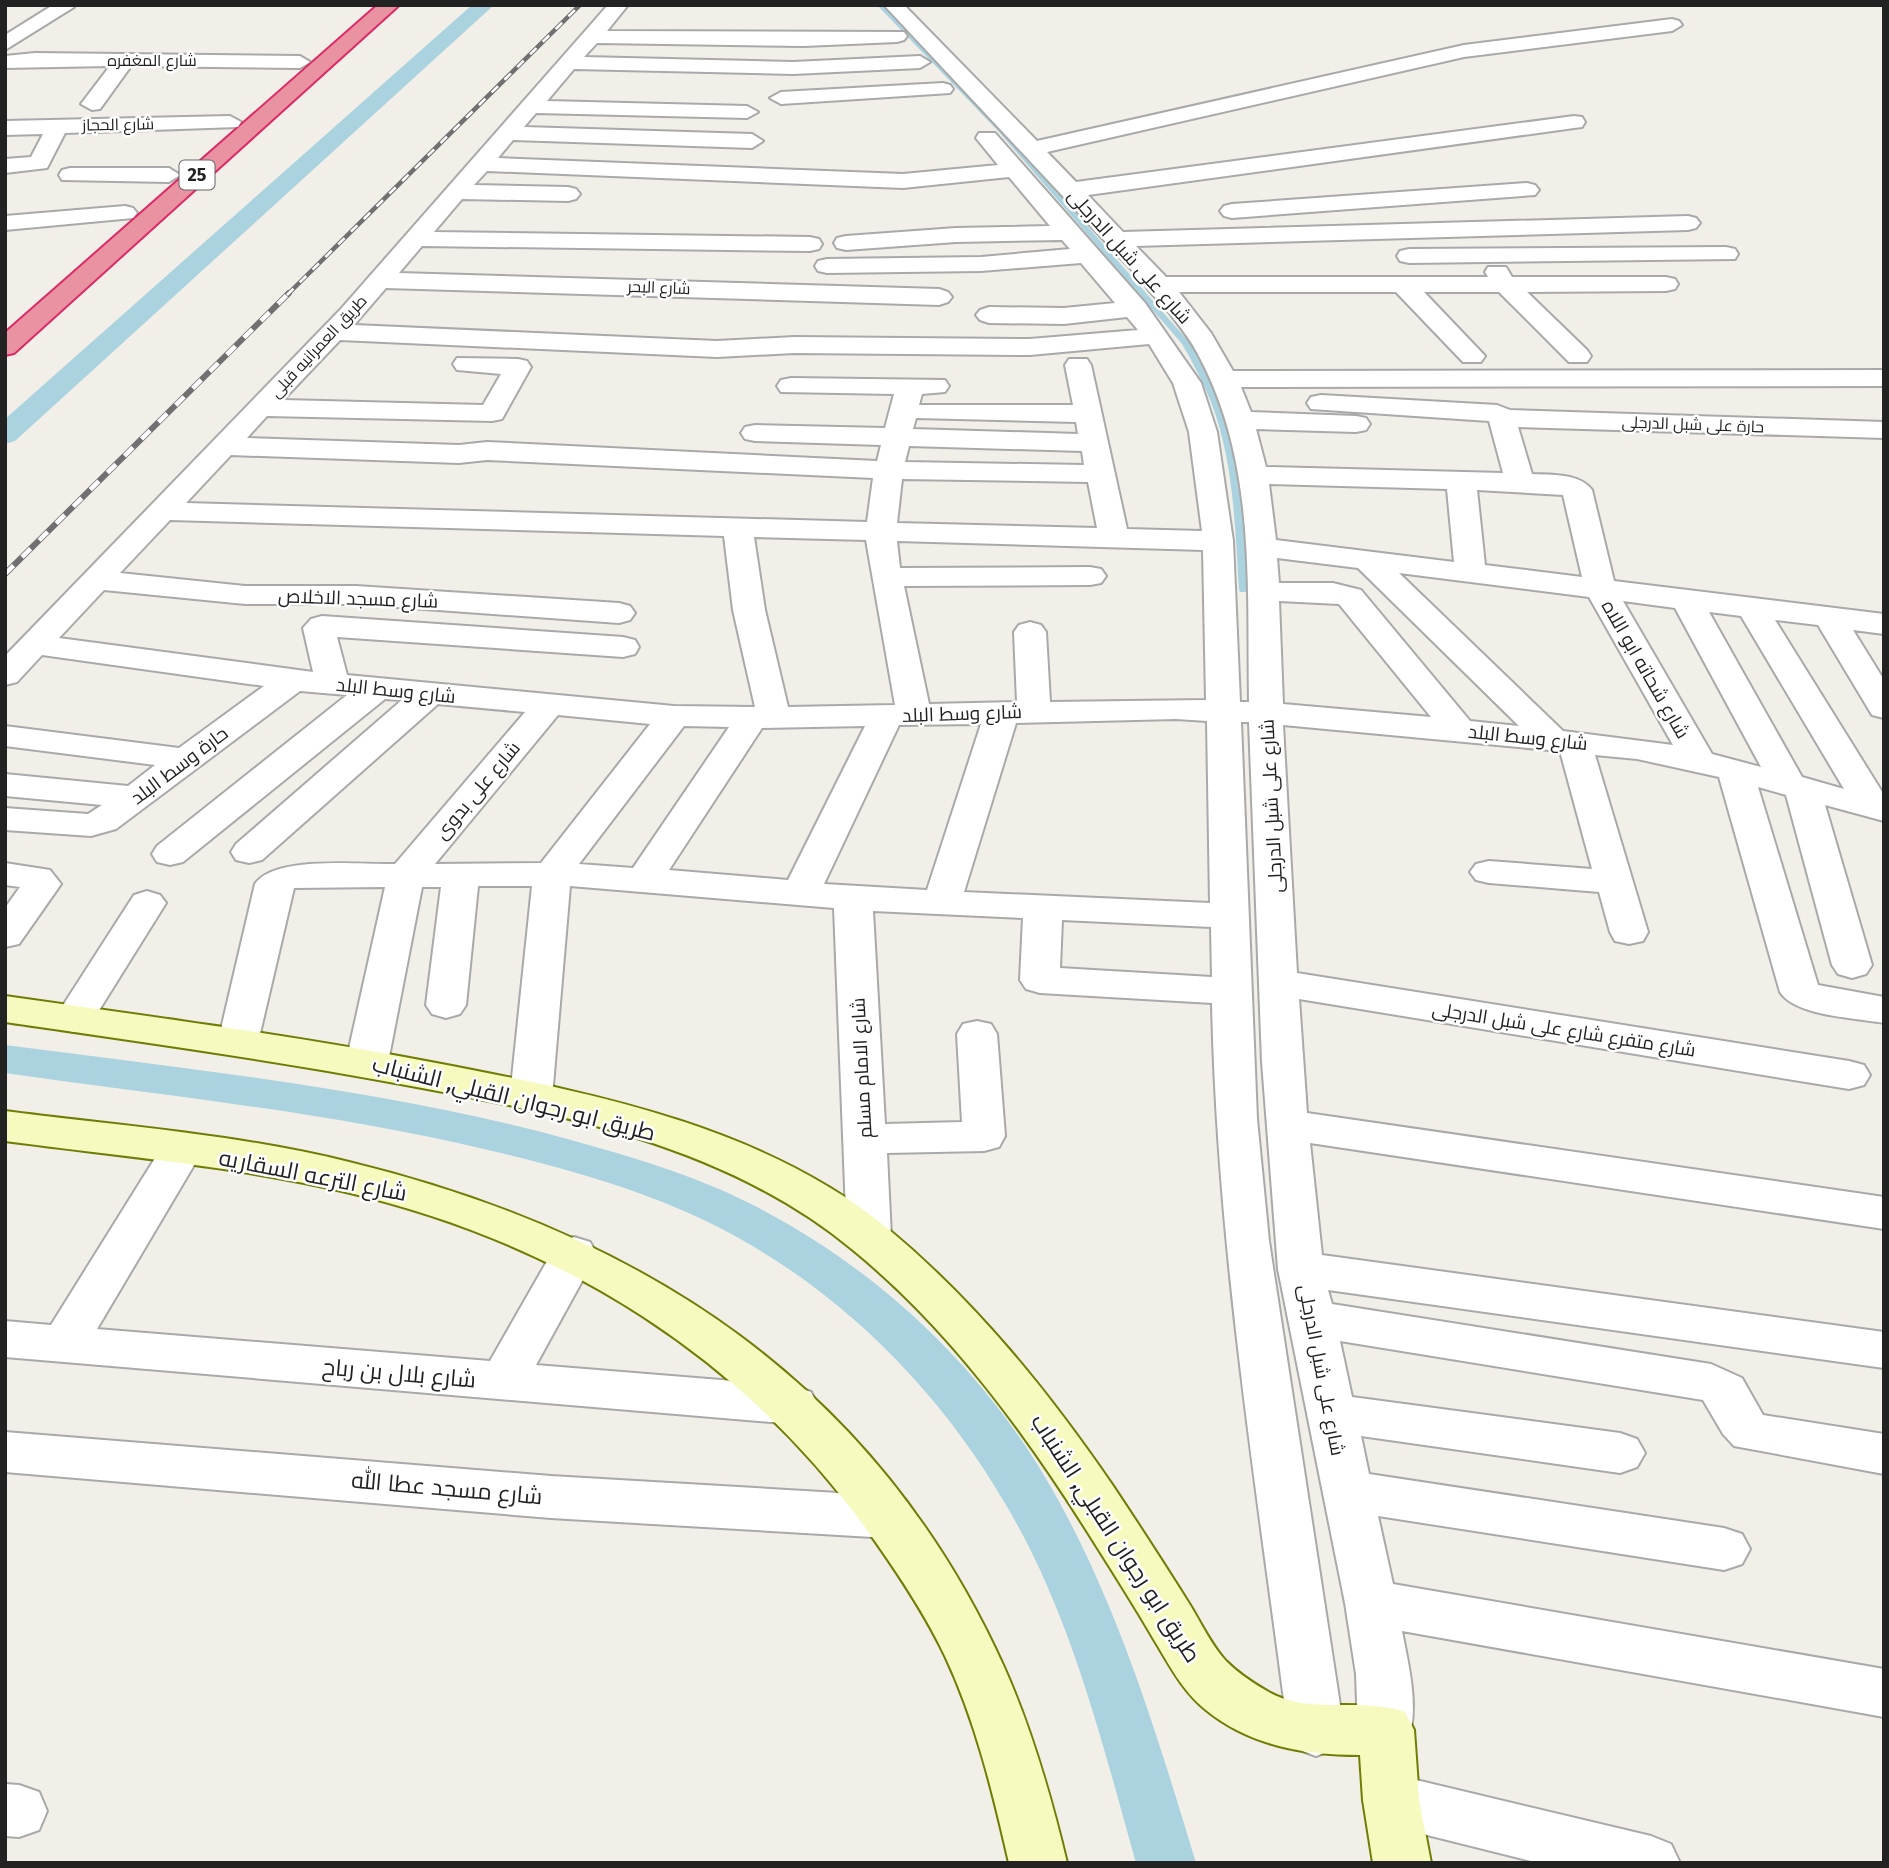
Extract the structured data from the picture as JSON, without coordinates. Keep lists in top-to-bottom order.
{
  "streets": {
    "highway": ["25"],
    "street": [
      "شارع المغفره",
      "شارع الحجاز",
      "شارع على شبل الدرجلى",
      "شارع البحر",
      "طريق العمرانيه قبلى",
      "حارة على شبل الدرجلى",
      "شارع مسجد الاخلاص",
      "شارع شحاته ابو اللاه",
      "شارع وسط البلد",
      "حارة وسط البلد",
      "شارع على بدوى",
      "شارع متفرع شارع على شبل الدرجلى",
      "شارع الامام مسلم",
      "طريق ابو رجوان القبلي, الشنباب",
      "شارع الترعه السقاريه",
      "شارع بلال بن رباح",
      "شارع مسجد عطا الله"
    ]
  },
  "crossings": [
    ["شارع المغفره", "25"],
    ["شارع الحجاز", "25"],
    ["شارع على شبل الدرجلى", "حارة على شبل الدرجلى"],
    ["شارع على شبل الدرجلى", "شارع وسط البلد"],
    ["شارع على شبل الدرجلى", "شارع متفرع شارع على شبل الدرجلى"],
    ["شارع على شبل الدرجلى", "طريق ابو رجوان القبلي, الشنباب"],
    ["شارع البحر", "طريق العمرانيه قبلى"],
    ["طريق العمرانيه قبلى", "شارع مسجد الاخلاص"],
    ["طريق العمرانيه قبلى", "شارع وسط البلد"],
    ["شارع شحاته ابو اللاه", "شارع وسط البلد"],
    ["شارع وسط البلد", "حارة وسط البلد"],
    ["شارع وسط البلد", "شارع على بدوى"],
    ["شارع الامام مسلم", "طريق ابو رجوان القبلي, الشنباب"],
    ["شارع الترعه السقاريه", "شارع بلال بن رباح"],
    ["شارع الترعه السقاريه", "شارع مسجد عطا الله"]
  ]
}
